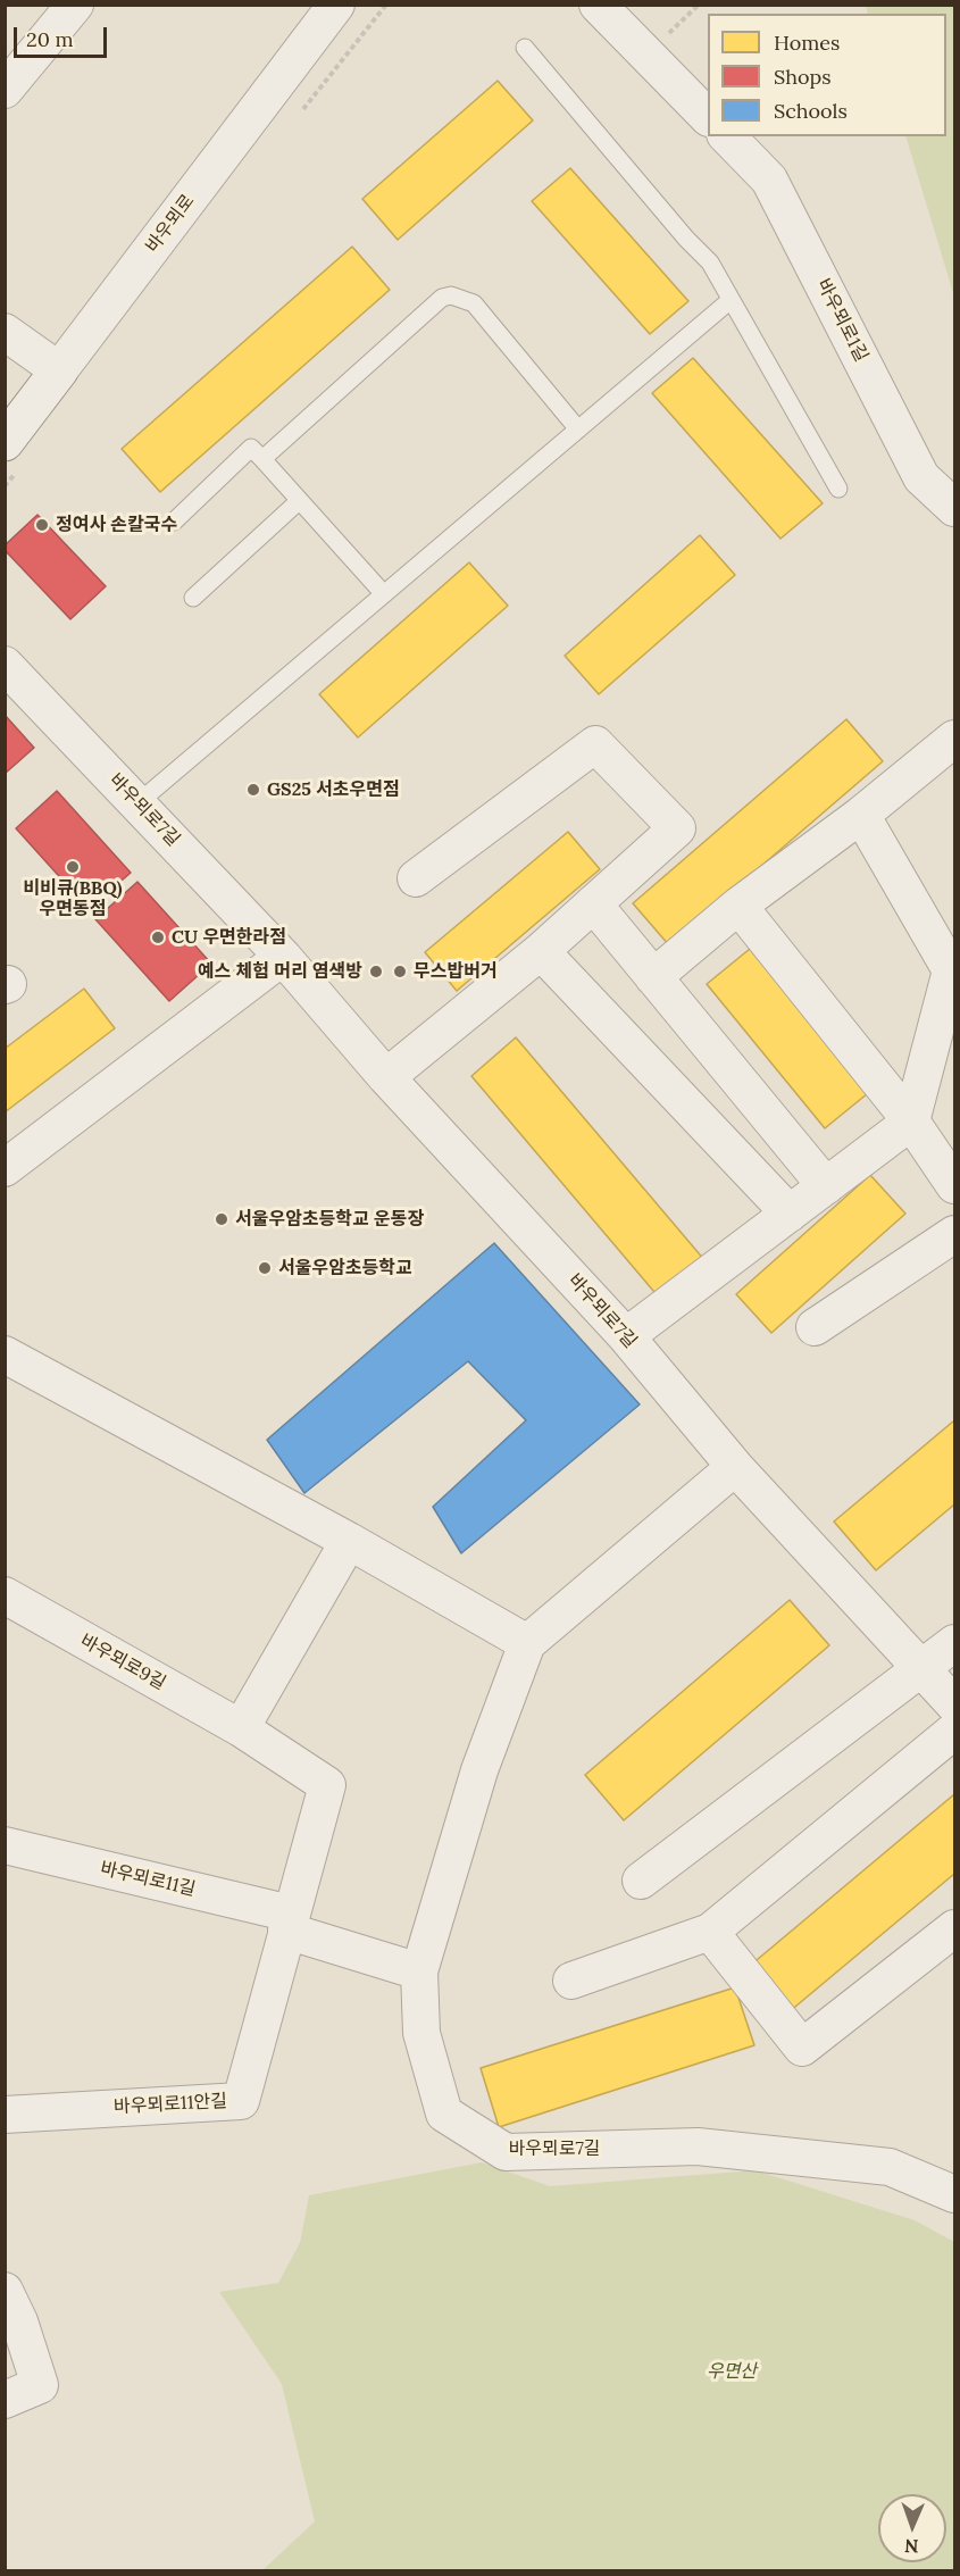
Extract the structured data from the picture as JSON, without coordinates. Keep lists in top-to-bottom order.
{
  "streets": {
    "street": [
      "바우뫼로",
      "바우뫼로1길",
      "바우뫼로7길",
      "바우뫼로9길",
      "바우뫼로11길",
      "바우뫼로11안길"
    ]
  },
  "crossings": [
    ["바우뫼로7길", "바우뫼로11길"],
    ["바우뫼로9길", "바우뫼로11길"],
    ["바우뫼로9길", "바우뫼로11안길"],
    ["바우뫼로11길", "바우뫼로11안길"]
  ],
  "parks": ["우면산"],
  "places": [
    "정여사 손칼국수",
    "GS25 서초우면점",
    "비비큐(BBQ) 우면동점",
    "CU 우면한라점",
    "예스 체험 머리 염색방",
    "무스밥버거",
    "서울우암초등학교 운동장",
    "서울우암초등학교"
  ],
  "legend": ["Homes", "Shops", "Schools"],
  "scale_bar": "20 m",
  "north": "bottom"
}
